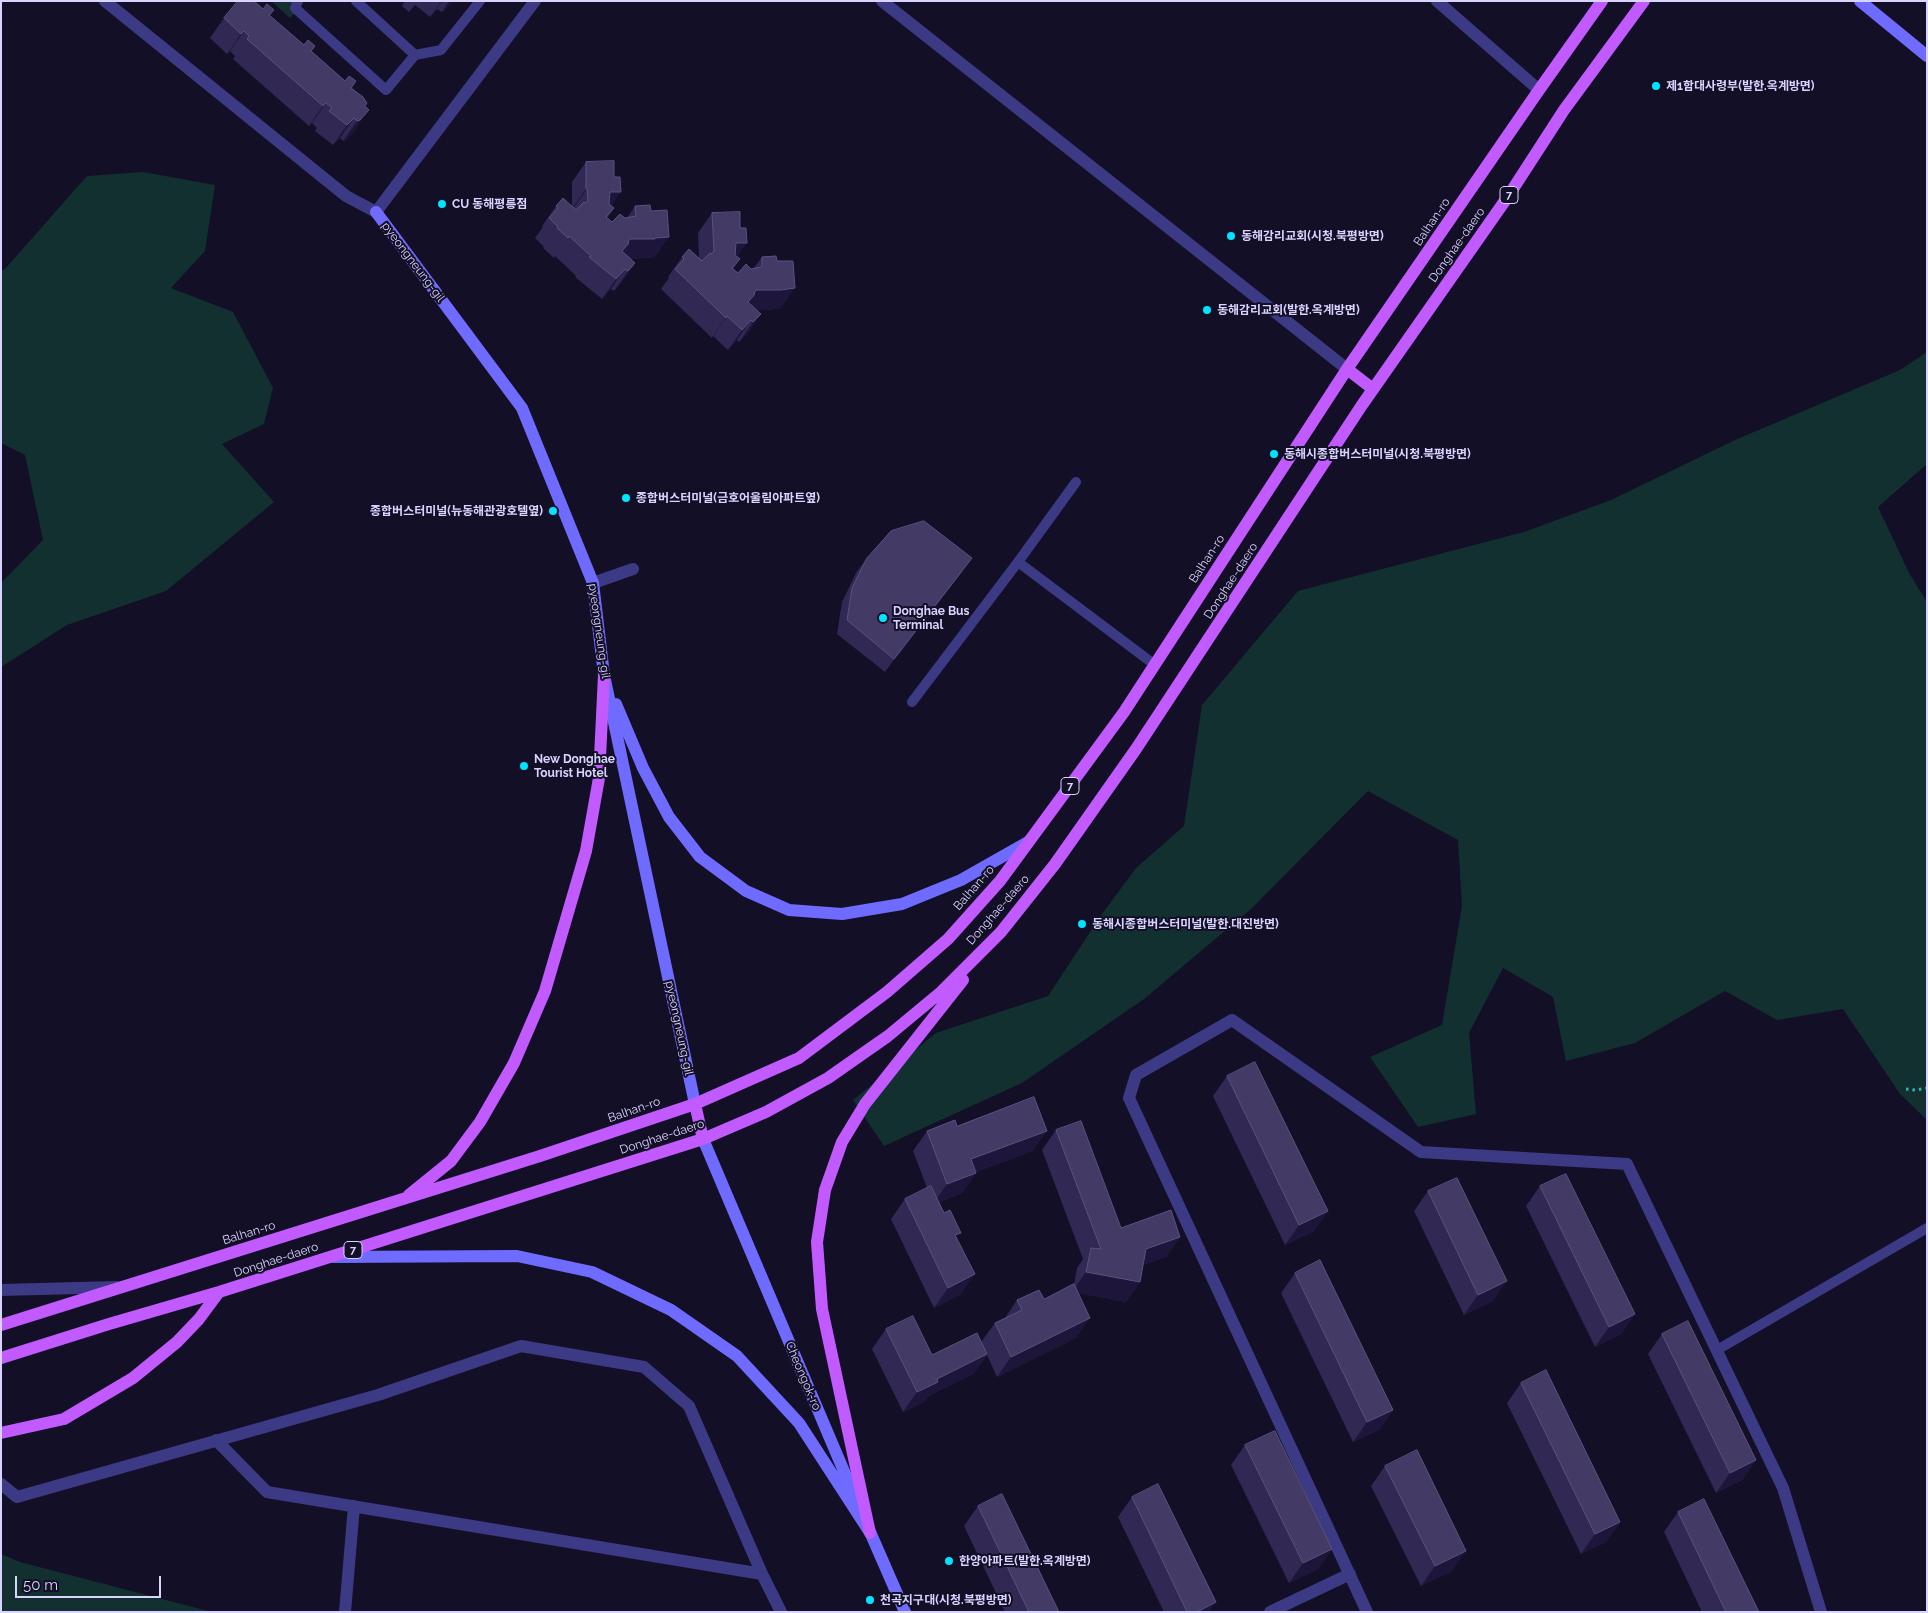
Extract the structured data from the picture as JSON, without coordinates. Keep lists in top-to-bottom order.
{
  "streets": {
    "main road": ["7", "Balhan-ro", "Donghae-daero"],
    "street": ["pyeongneung-gil", "Cheongok-ro"]
  },
  "crossings": [
    ["Balhan-ro", "pyeongneung-gil"],
    ["Donghae-daero", "Cheongok-ro"]
  ],
  "places": [
    "제1함대사령부(발한.옥계방면)",
    "CU 동해평릉점",
    "동해감리교회(시청.북평방면)",
    "동해감리교회(발한.옥계방면)",
    "동해시종합버스터미널(시청.북평방면)",
    "종합버스터미널(금호어울림아파트옆)",
    "종합버스터미널(뉴동해관광호텔옆)",
    "Donghae Bus Terminal",
    "New Donghae Tourist Hotel",
    "동해시종합버스터미널(발한.대진방면)",
    "한양아파트(발한.옥계방면)",
    "천곡지구대(시청.북평방면)"
  ],
  "scale_bar": "50 m"
}
